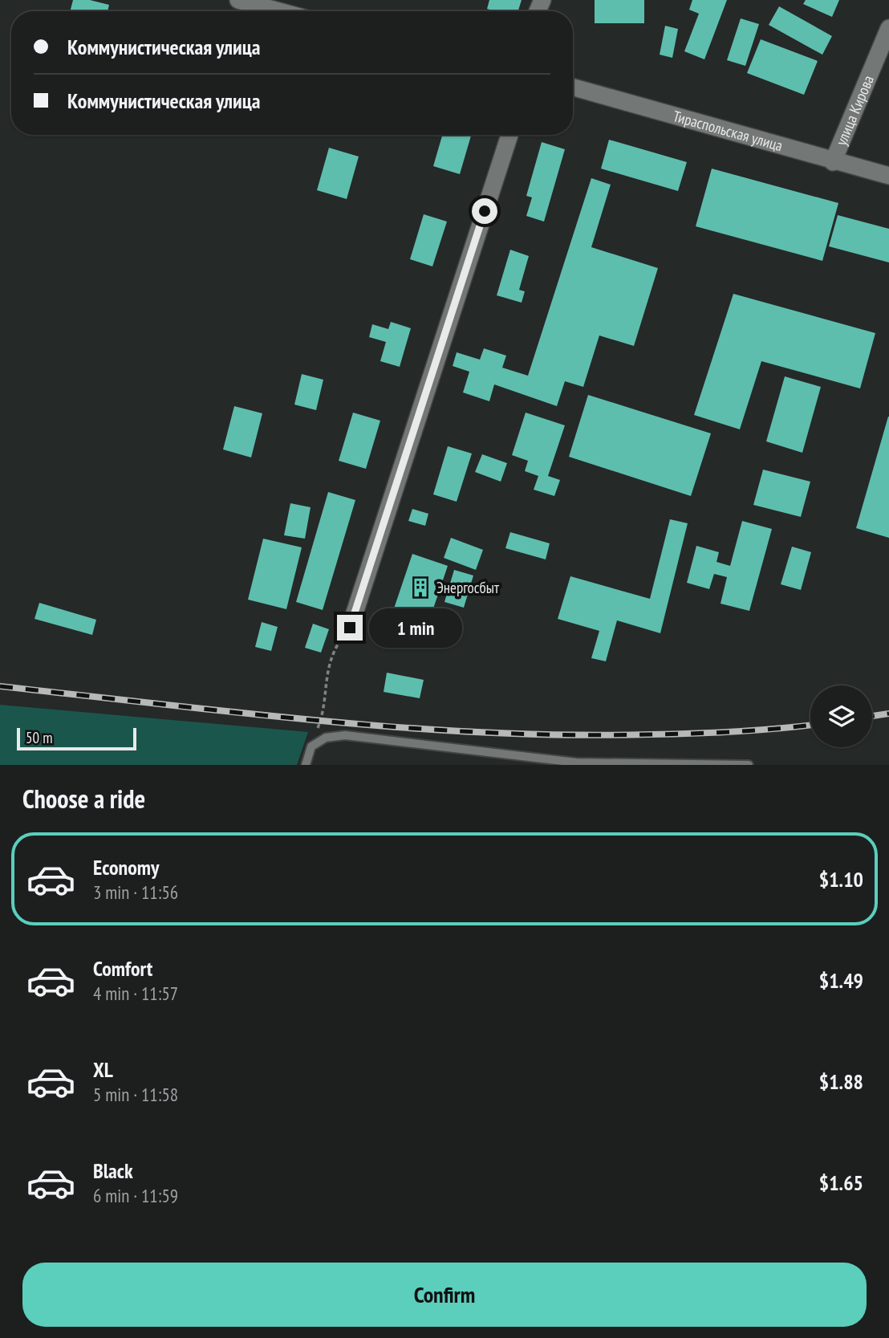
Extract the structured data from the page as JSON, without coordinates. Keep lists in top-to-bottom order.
{
  "streets": {
    "street": ["улица Кирова", "Тираспольская улица"]
  },
  "crossings": [
    ["улица Кирова", "Тираспольская улица"]
  ],
  "places": {
    "building": ["Энергосбыт"]
  },
  "scale_bar": "50 m",
  "page": {
    "banner": ["Коммунистическая улица", "Коммунистическая улица"],
    "bubble": "1 min",
    "scale": "50 m",
    "heading": "Choose a ride",
    "list": [
      {
        "name": "Economy",
        "note": "3 min · 11:56",
        "value": "$1.10"
      },
      {
        "name": "Comfort",
        "note": "4 min · 11:57",
        "value": "$1.49"
      },
      {
        "name": "XL",
        "note": "5 min · 11:58",
        "value": "$1.88"
      },
      {
        "name": "Black",
        "note": "6 min · 11:59",
        "value": "$1.65"
      }
    ],
    "buttons": "Confirm"
  }
}
